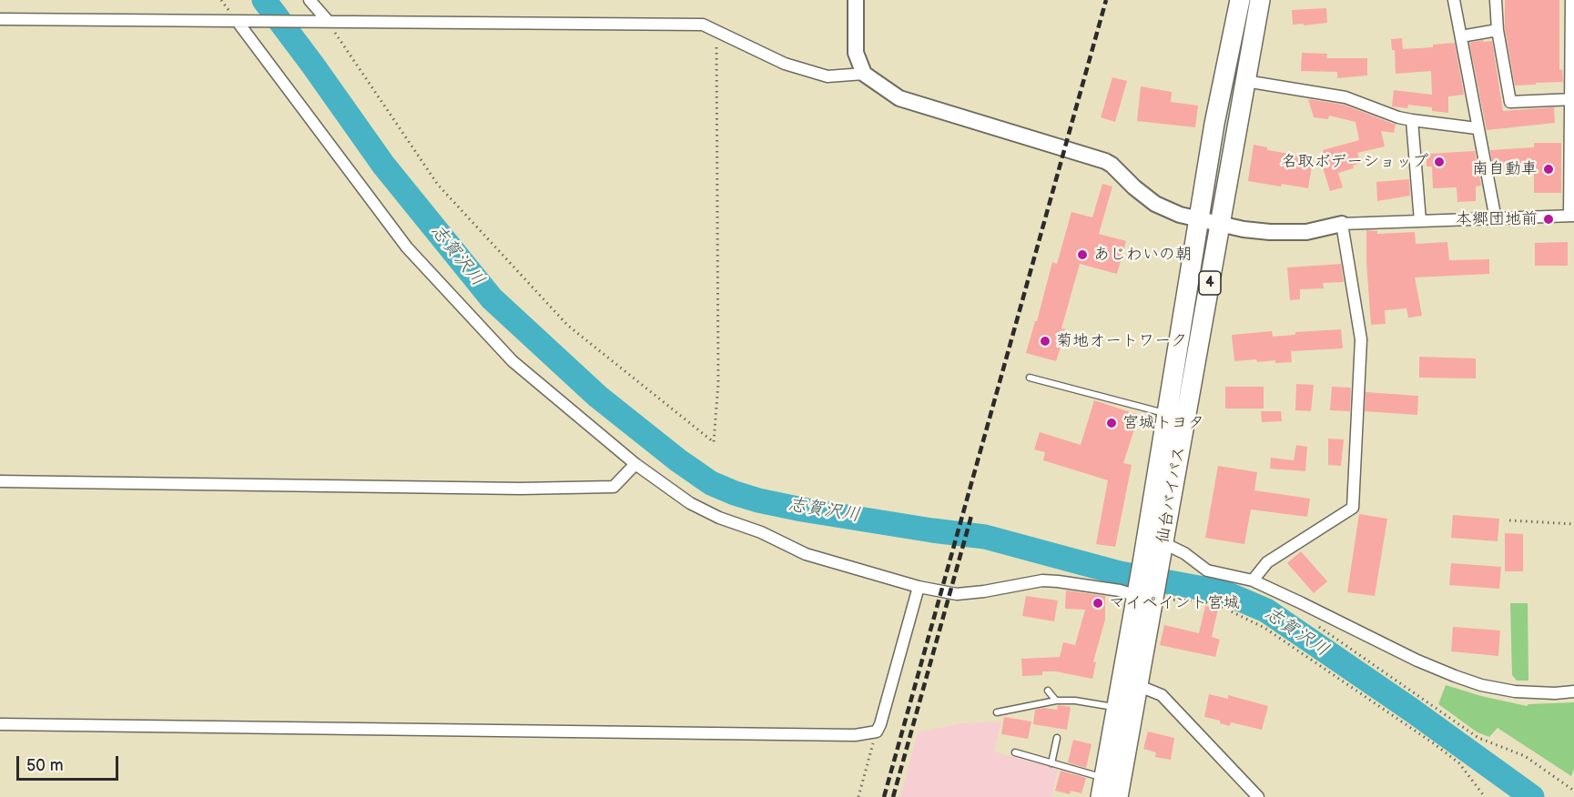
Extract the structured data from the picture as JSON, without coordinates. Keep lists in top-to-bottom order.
{
  "streets": {
    "highway": ["4", "仙台バイパス"]
  },
  "water": ["志賀沢川"],
  "places": [
    "名取ボデーショップ",
    "南自動車",
    "本郷団地前",
    "あじわいの朝",
    "菊地オートワーク",
    "宮城トヨタ",
    "マイペイント宮城"
  ],
  "scale_bar": "50 m"
}
